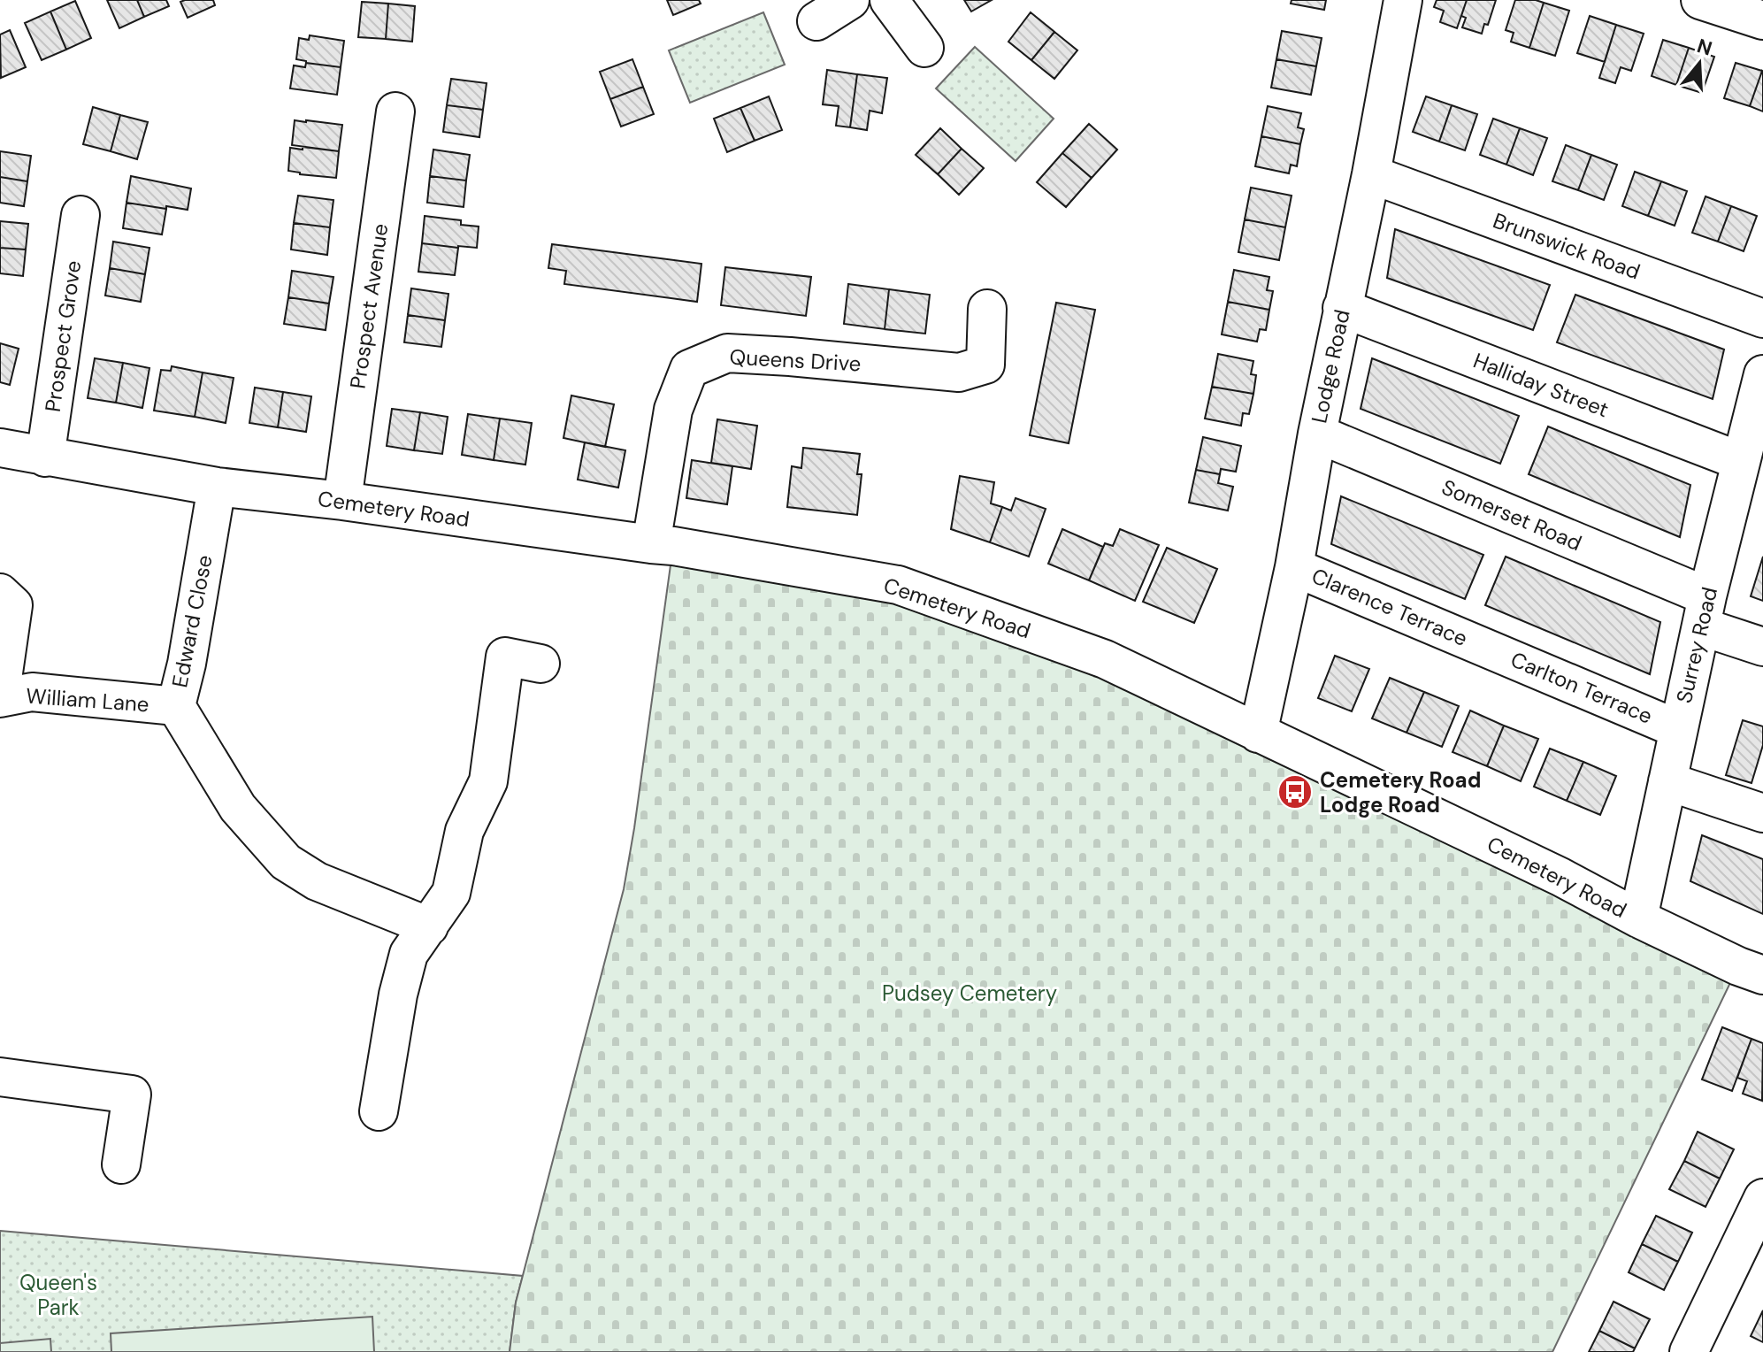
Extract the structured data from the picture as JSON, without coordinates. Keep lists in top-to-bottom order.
{
  "streets": {
    "street": [
      "Brunswick Road",
      "Prospect Avenue",
      "Prospect Grove",
      "Queens Drive",
      "Lodge Road",
      "Halliday Street",
      "Cemetery Road",
      "Somerset Road",
      "Clarence Terrace",
      "Edward Close",
      "Surrey Road",
      "Carlton Terrace",
      "William Lane"
    ]
  },
  "crossings": [
    ["Brunswick Road", "Lodge Road"],
    ["Prospect Avenue", "Cemetery Road"],
    ["Prospect Grove", "Cemetery Road"],
    ["Queens Drive", "Cemetery Road"],
    ["Lodge Road", "Halliday Street"],
    ["Lodge Road", "Cemetery Road"],
    ["Lodge Road", "Somerset Road"],
    ["Lodge Road", "Clarence Terrace"],
    ["Halliday Street", "Surrey Road"],
    ["Cemetery Road", "Edward Close"],
    ["Cemetery Road", "Surrey Road"],
    ["Somerset Road", "Surrey Road"],
    ["Clarence Terrace", "Carlton Terrace"],
    ["Edward Close", "William Lane"],
    ["Surrey Road", "Carlton Terrace"]
  ],
  "parks": ["Pudsey Cemetery", "Queen's Park"],
  "places": {
    "bus stop": ["Cemetery Road Lodge Road"]
  },
  "north": "top"
}
